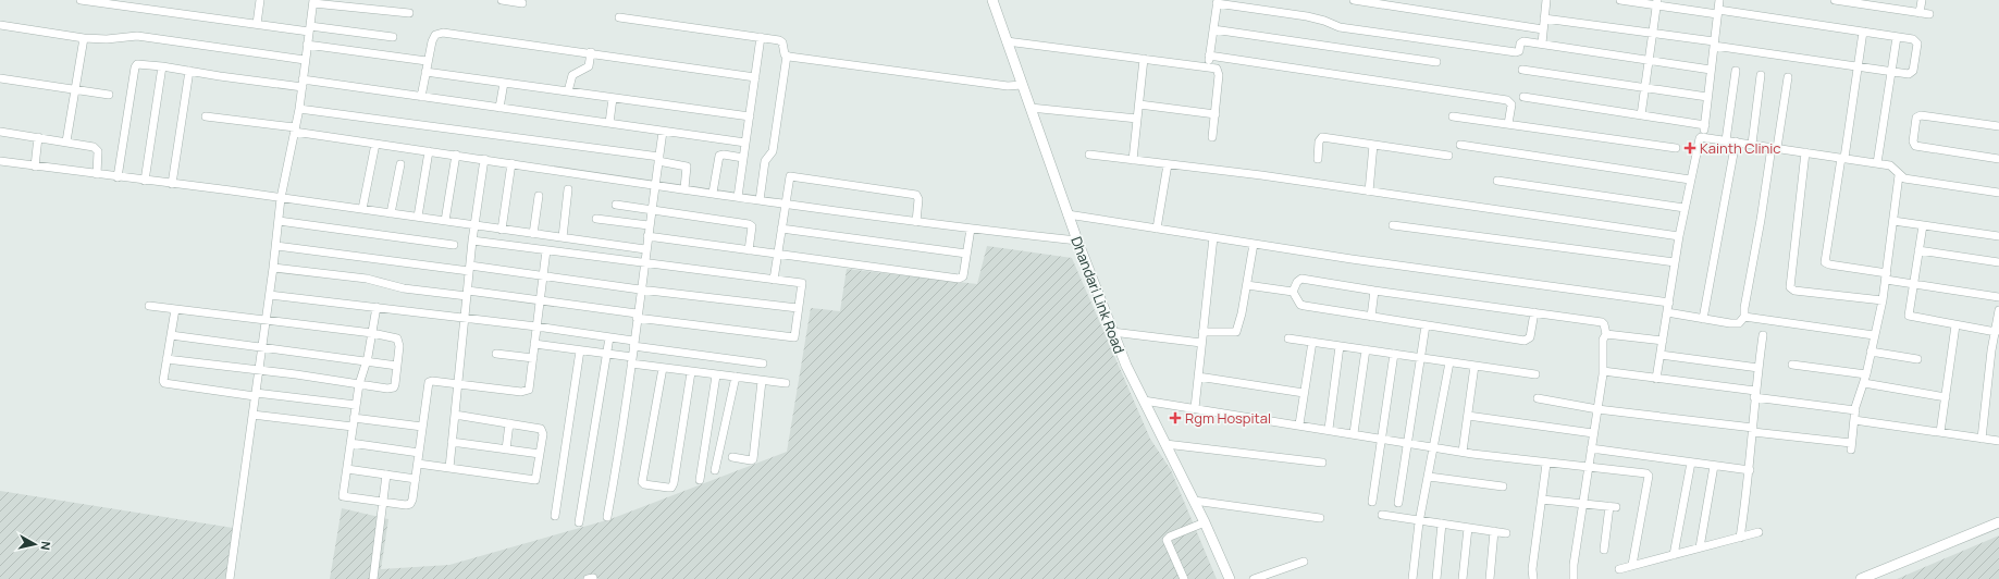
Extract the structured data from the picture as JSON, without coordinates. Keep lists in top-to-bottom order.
{
  "streets": {
    "street": ["Dhandari Link Road"]
  },
  "places": {
    "health": ["Kainth Clinic", "Rgm Hospital"]
  },
  "north": "right"
}
